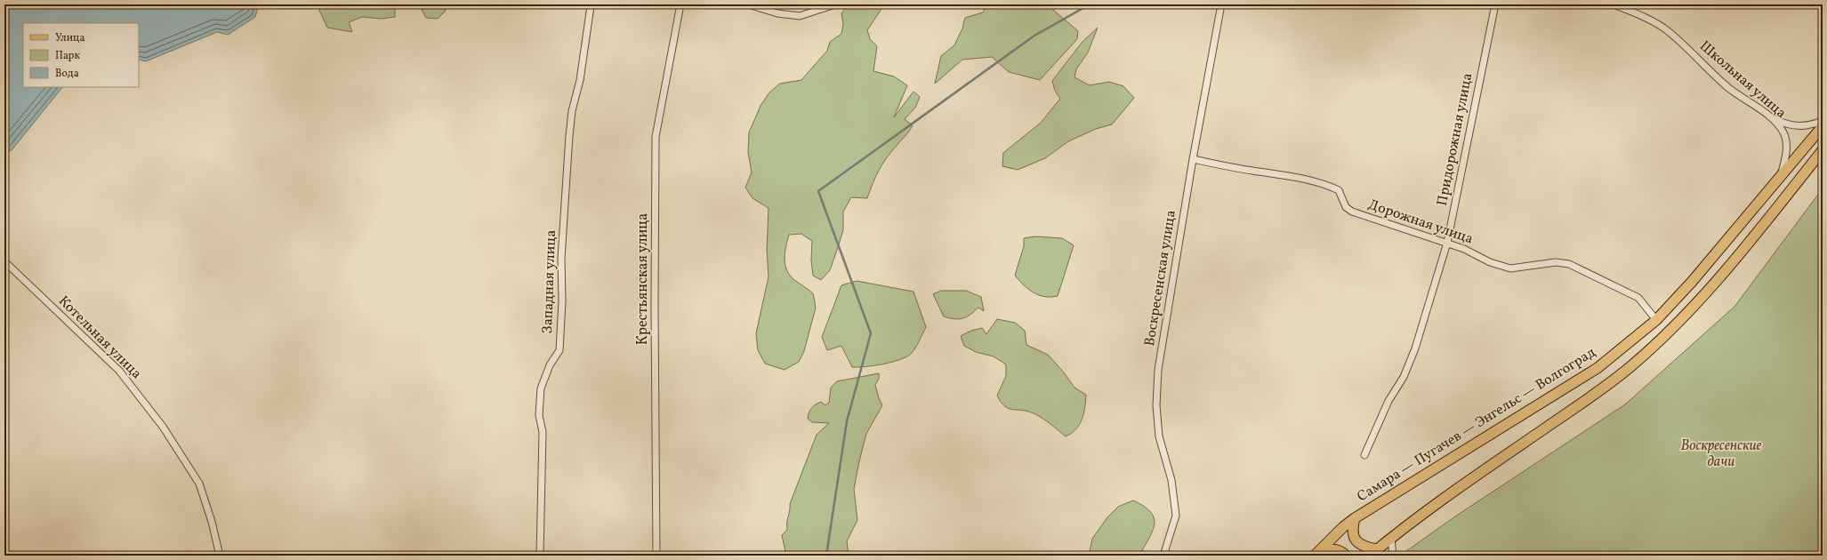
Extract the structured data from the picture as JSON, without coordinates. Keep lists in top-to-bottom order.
{
  "streets": {
    "main road": ["Самара — Пугачев — Энгельс — Волгоград"],
    "street": [
      "Школьная улица",
      "Придорожная улица",
      "Дорожная улица",
      "Воскресенская улица",
      "Крестьянская улица",
      "Западная улица",
      "Котельная улица"
    ]
  },
  "crossings": [
    ["Школьная улица", "Самара — Пугачев — Энгельс — Волгоград"],
    ["Придорожная улица", "Дорожная улица"],
    ["Дорожная улица", "Воскресенская улица"],
    ["Дорожная улица", "Самара — Пугачев — Энгельс — Волгоград"]
  ],
  "parks": ["Воскресенские дачи"],
  "legend": ["Улица", "Парк", "Вода"]
}
